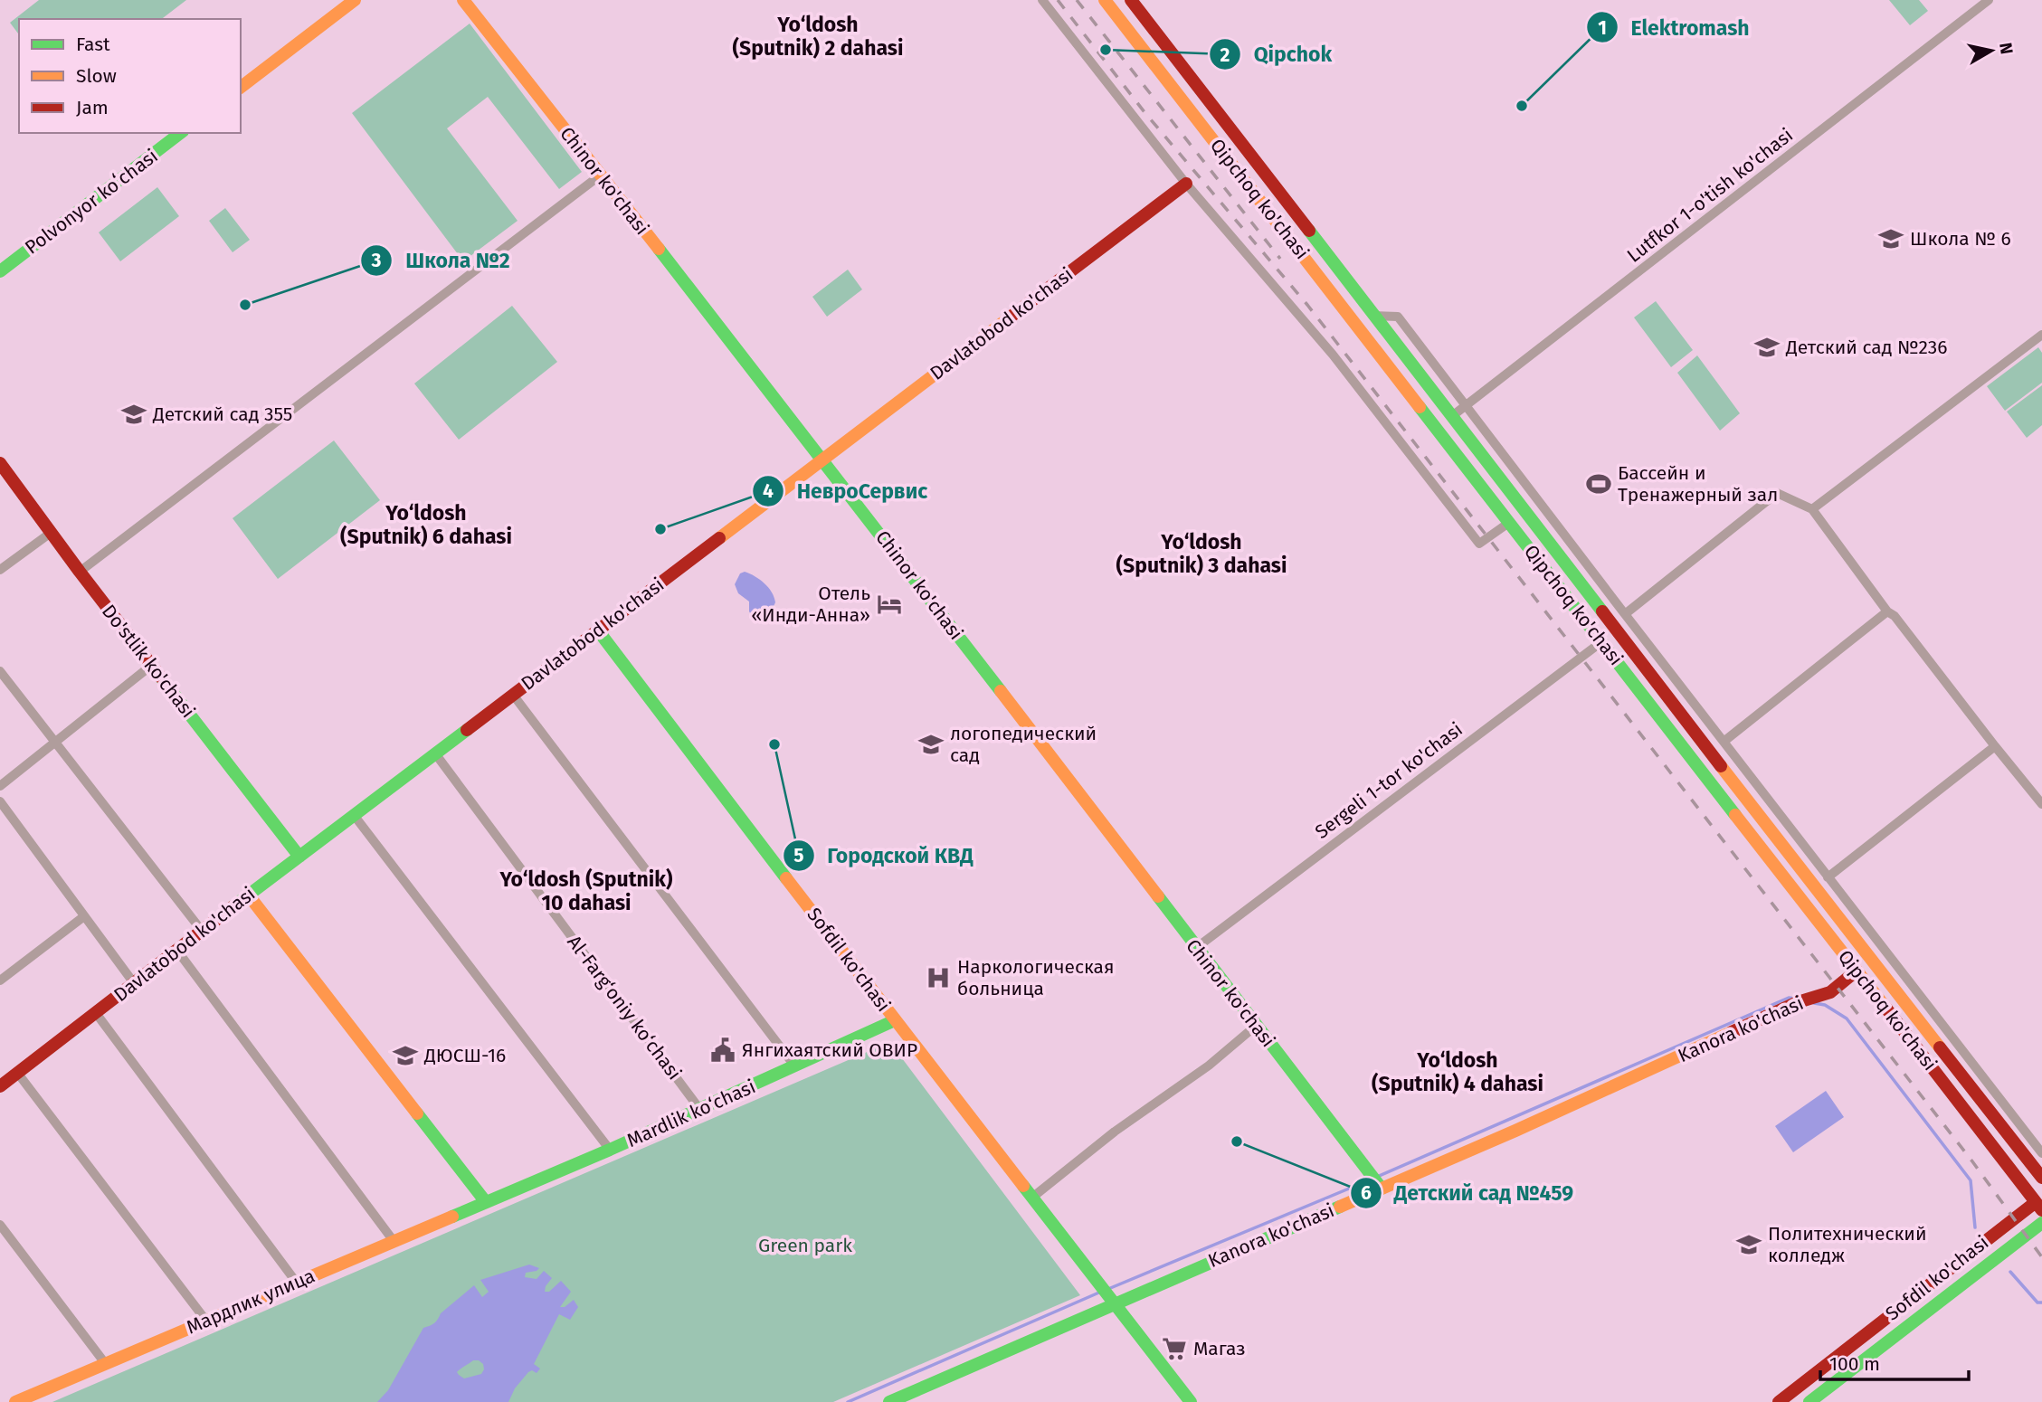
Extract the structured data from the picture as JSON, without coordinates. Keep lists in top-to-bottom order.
{
  "streets": {
    "street": [
      "Chinor ko'chasi",
      "Lutfkor 1-o'tish ko'chasi",
      "Qipchoq ko'chasi",
      "Polvonyor koʻchasi",
      "Davlatobod ko'chasi",
      "Do'stlik ko'chasi",
      "Sergeli 1-tor ko'chasi",
      "Sofdil ko'chasi",
      "Al-Farg‘oniy ko‘chasi",
      "Kanora ko'chasi",
      "Mardlik ko‘chasi",
      "Мардлик улица"
    ]
  },
  "crossings": [
    ["Chinor ko'chasi", "Davlatobod ko'chasi"],
    ["Chinor ko'chasi", "Sergeli 1-tor ko'chasi"],
    ["Chinor ko'chasi", "Kanora ko'chasi"],
    ["Lutfkor 1-o'tish ko'chasi", "Qipchoq ko'chasi"],
    ["Qipchoq ko'chasi", "Sergeli 1-tor ko'chasi"],
    ["Qipchoq ko'chasi", "Sofdil ko'chasi"],
    ["Qipchoq ko'chasi", "Kanora ko'chasi"],
    ["Davlatobod ko'chasi", "Do'stlik ko'chasi"],
    ["Davlatobod ko'chasi", "Sofdil ko'chasi"],
    ["Davlatobod ko'chasi", "Al-Farg‘oniy ko‘chasi"],
    ["Sofdil ko'chasi", "Kanora ko'chasi"],
    ["Sofdil ko'chasi", "Mardlik ko‘chasi"],
    ["Al-Farg‘oniy ko‘chasi", "Mardlik ko‘chasi"],
    ["Mardlik ko‘chasi", "Мардлик улица"]
  ],
  "districts": [
    "Yo‘ldosh (Sputnik) 2 dahasi",
    "Yo‘ldosh (Sputnik) 6 dahasi",
    "Yo‘ldosh (Sputnik) 3 dahasi",
    "Yo‘ldosh (Sputnik) 10 dahasi",
    "Yo‘ldosh (Sputnik) 4 dahasi"
  ],
  "parks": ["Green park"],
  "places": {
    "other": [
      "Qipchok",
      "Elektromash",
      "Школа №2",
      "НевроСервис",
      "Городской КВД",
      "Детский сад №459"
    ],
    "school or university": [
      "Школа № 6",
      "Детский сад №236",
      "Детский сад 355",
      "логопедический сад",
      "ДЮСШ-16",
      "Политехнический колледж"
    ],
    "sports": ["Бассейн и Тренажерный зал"],
    "hotel": ["Отель «Инди-Анна»"],
    "hospital": ["Наркологическая больница"],
    "public building": ["Янгихаятский ОВИР"],
    "supermarket": ["Магаз"]
  },
  "legend": ["Fast", "Slow", "Jam"],
  "scale_bar": "100 m",
  "north": "right"
}
